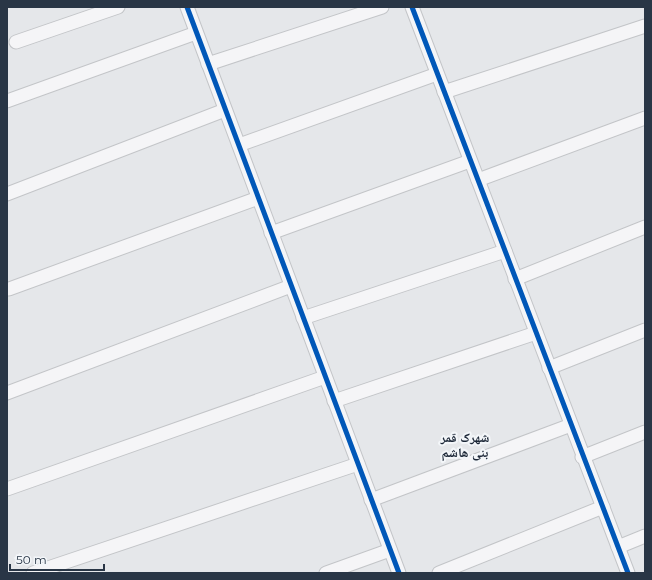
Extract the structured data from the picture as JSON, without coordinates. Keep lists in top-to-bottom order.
{
  "districts": ["شهرک قمر بنی هاشم"],
  "scale_bar": "50 m"
}
